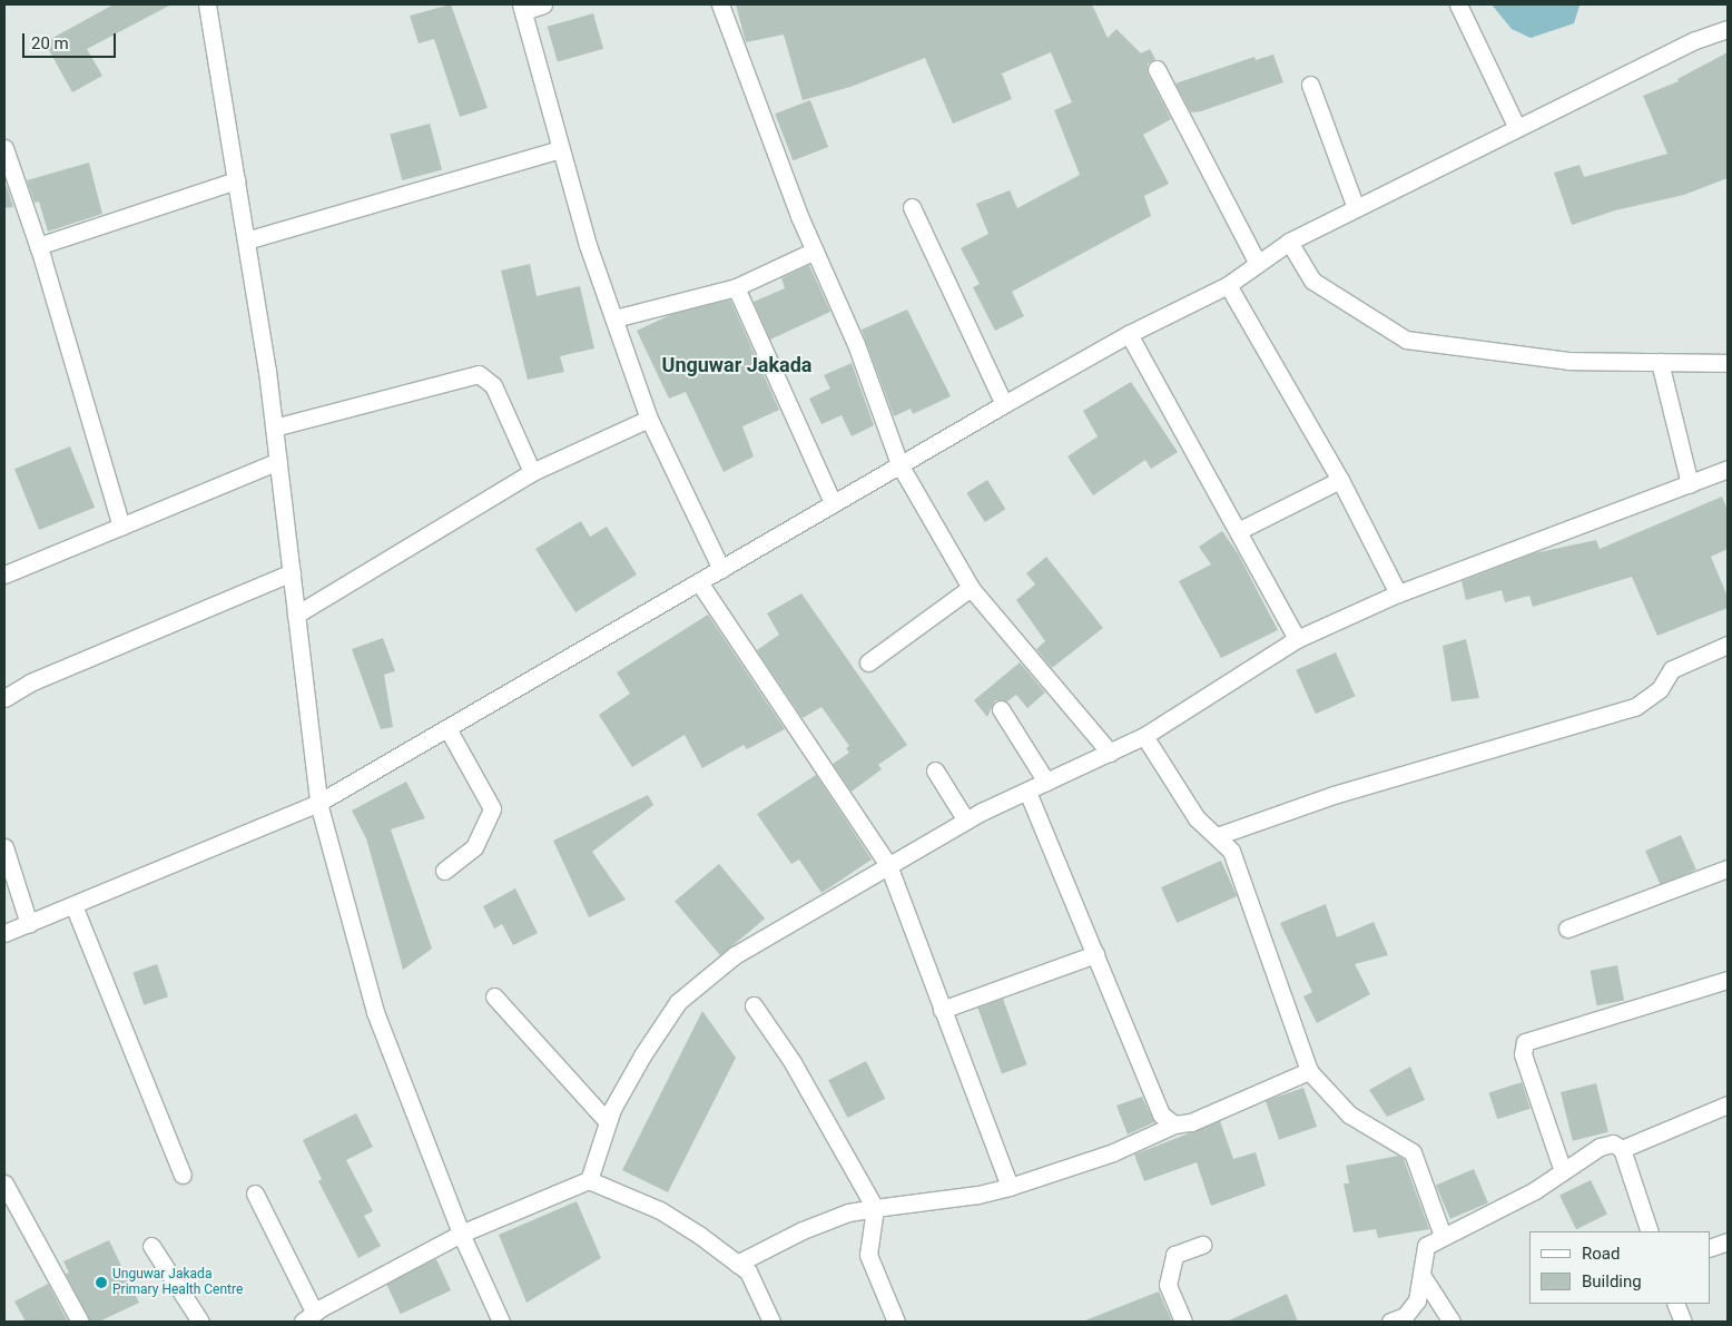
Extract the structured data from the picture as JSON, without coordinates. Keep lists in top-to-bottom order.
{
  "districts": ["Unguwar Jakada"],
  "places": ["Unguwar Jakada Primary Health Centre"],
  "legend": ["Road", "Building"],
  "scale_bar": "20 m"
}
